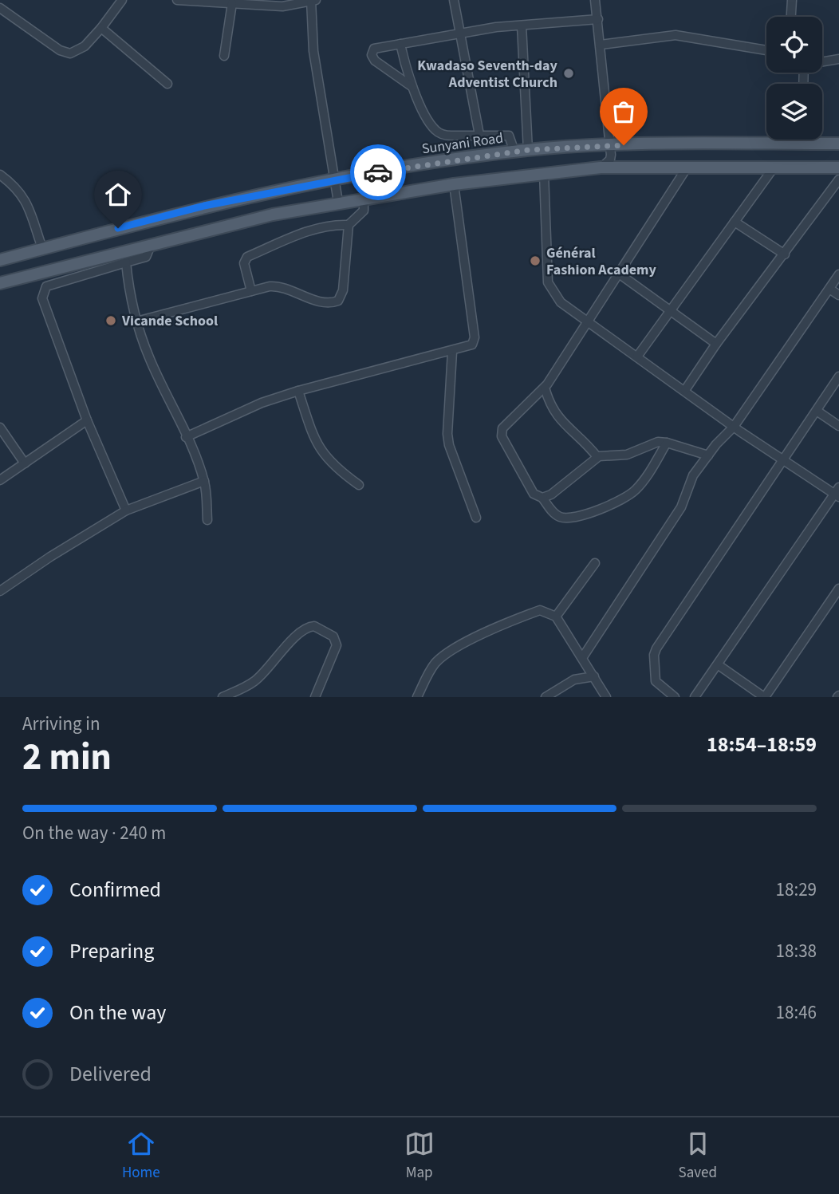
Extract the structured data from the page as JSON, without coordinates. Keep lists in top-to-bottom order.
{
  "streets": {
    "main road": ["Sunyani Road"]
  },
  "places": ["Kwadaso Seventh-day Adventist Church", "Général Fashion Academy", "Vicande School"],
  "page": {
    "heading": ["2 min", "Arriving in", "18:54–18:59"],
    "bar": "On the way · 240 m",
    "list": [
      ["Confirmed", "18:29"],
      ["Preparing", "18:38"],
      ["On the way", "18:46"],
      "Delivered"
    ],
    "tabs": ["Home", "Map", "Saved"]
  }
}
